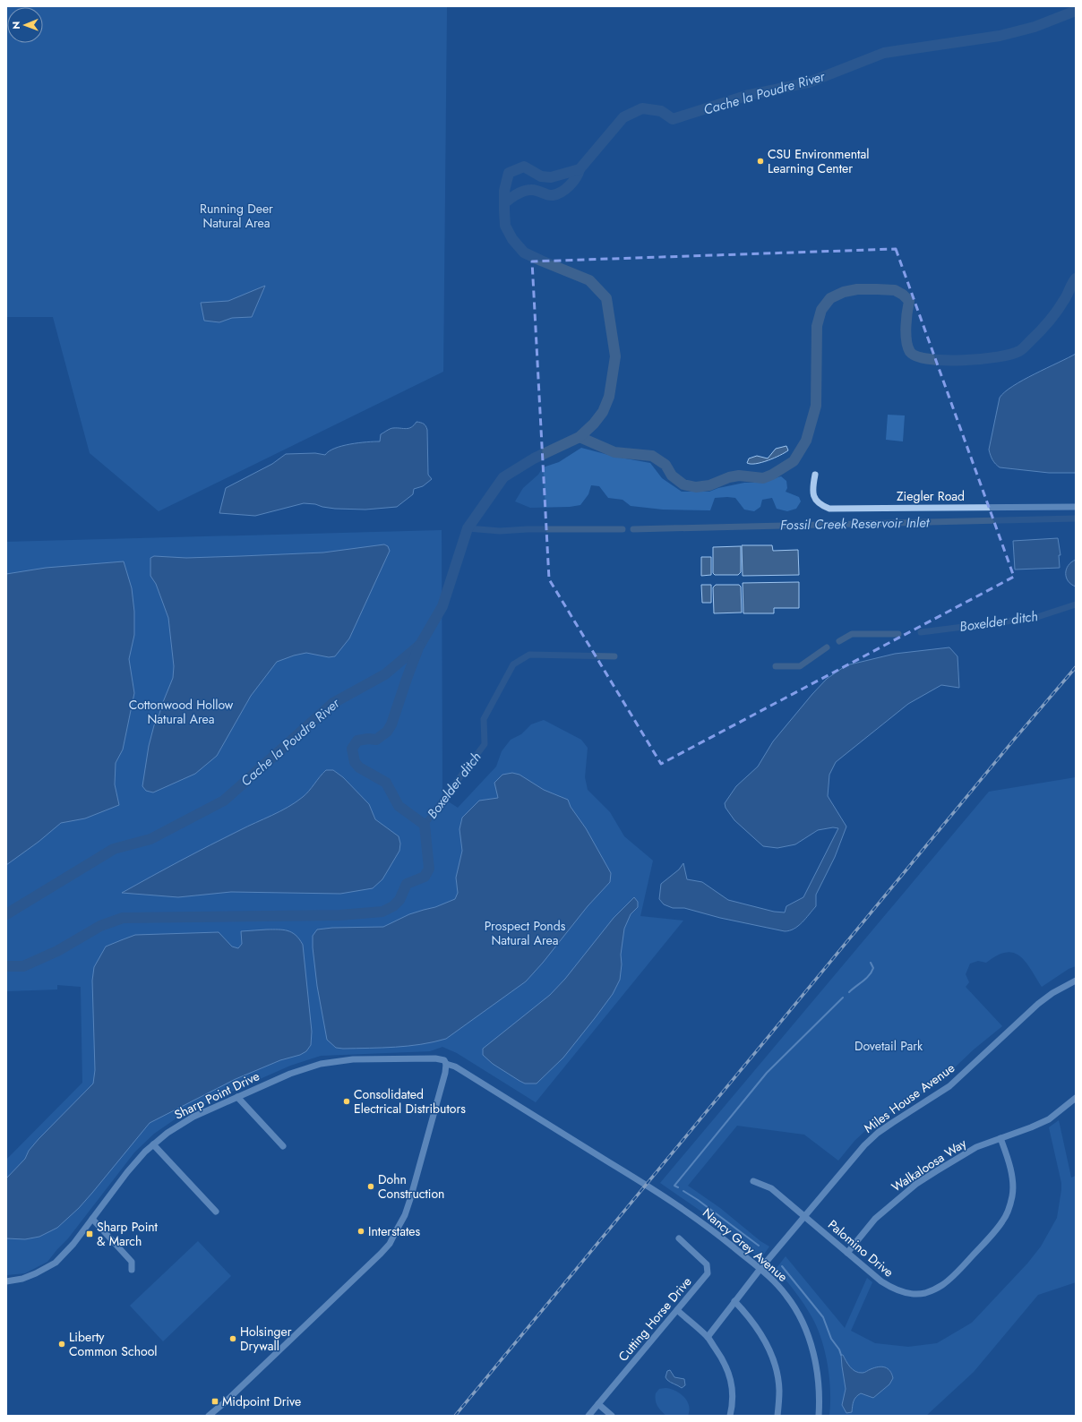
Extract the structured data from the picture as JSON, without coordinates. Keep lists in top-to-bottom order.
{
  "streets": {
    "street": [
      "Ziegler Road",
      "Sharp Point Drive",
      "Miles House Avenue",
      "Walkaloosa Way",
      "Nancy Grey Avenue",
      "Palomino Drive",
      "Cutting Horse Drive"
    ]
  },
  "crossings": [
    ["Sharp Point Drive", "Nancy Grey Avenue"],
    ["Miles House Avenue", "Nancy Grey Avenue"],
    ["Miles House Avenue", "Palomino Drive"],
    ["Walkaloosa Way", "Palomino Drive"]
  ],
  "water": ["Cache la Poudre River", "Fossil Creek Reservoir Inlet", "Boxelder ditch"],
  "parks": [
    "Running Deer Natural Area",
    "Cottonwood Hollow Natural Area",
    "Prospect Ponds Natural Area",
    "Dovetail Park"
  ],
  "places": {
    "other": [
      "CSU Environmental Learning Center",
      "Consolidated Electrical Distributors",
      "Dohn Construction",
      "Interstates",
      "Holsinger Drywall",
      "Liberty Common School"
    ],
    "transit": ["Sharp Point & March", "Midpoint Drive"]
  },
  "north": "left"
}
